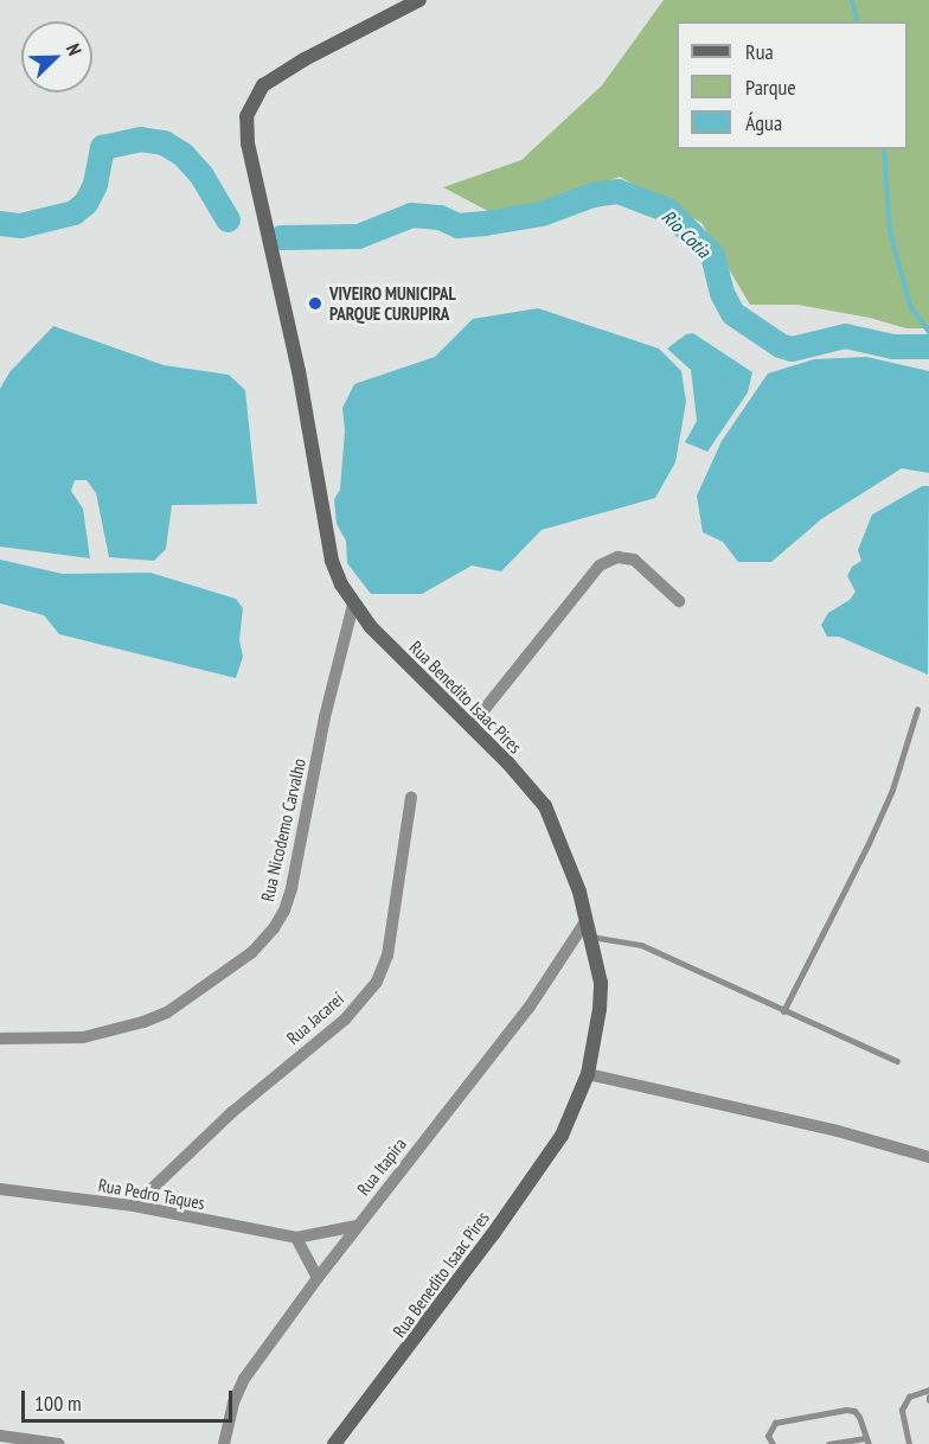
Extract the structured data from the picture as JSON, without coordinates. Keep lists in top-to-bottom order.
{
  "streets": {
    "street": [
      "Rua Benedito Isaac Pires",
      "Rua Nicodemo Carvalho",
      "Rua Jacareí",
      "Rua Itapira",
      "Rua Pedro Taques"
    ]
  },
  "crossings": [
    ["Rua Benedito Isaac Pires", "Rua Nicodemo Carvalho"],
    ["Rua Benedito Isaac Pires", "Rua Itapira"],
    ["Rua Jacareí", "Rua Pedro Taques"],
    ["Rua Itapira", "Rua Pedro Taques"]
  ],
  "water": ["Rio Cotia"],
  "places": ["VIVEIRO MUNICIPAL PARQUE CURUPIRA"],
  "legend": ["Rua", "Parque", "Água"],
  "scale_bar": "100 m",
  "north": "top right"
}
